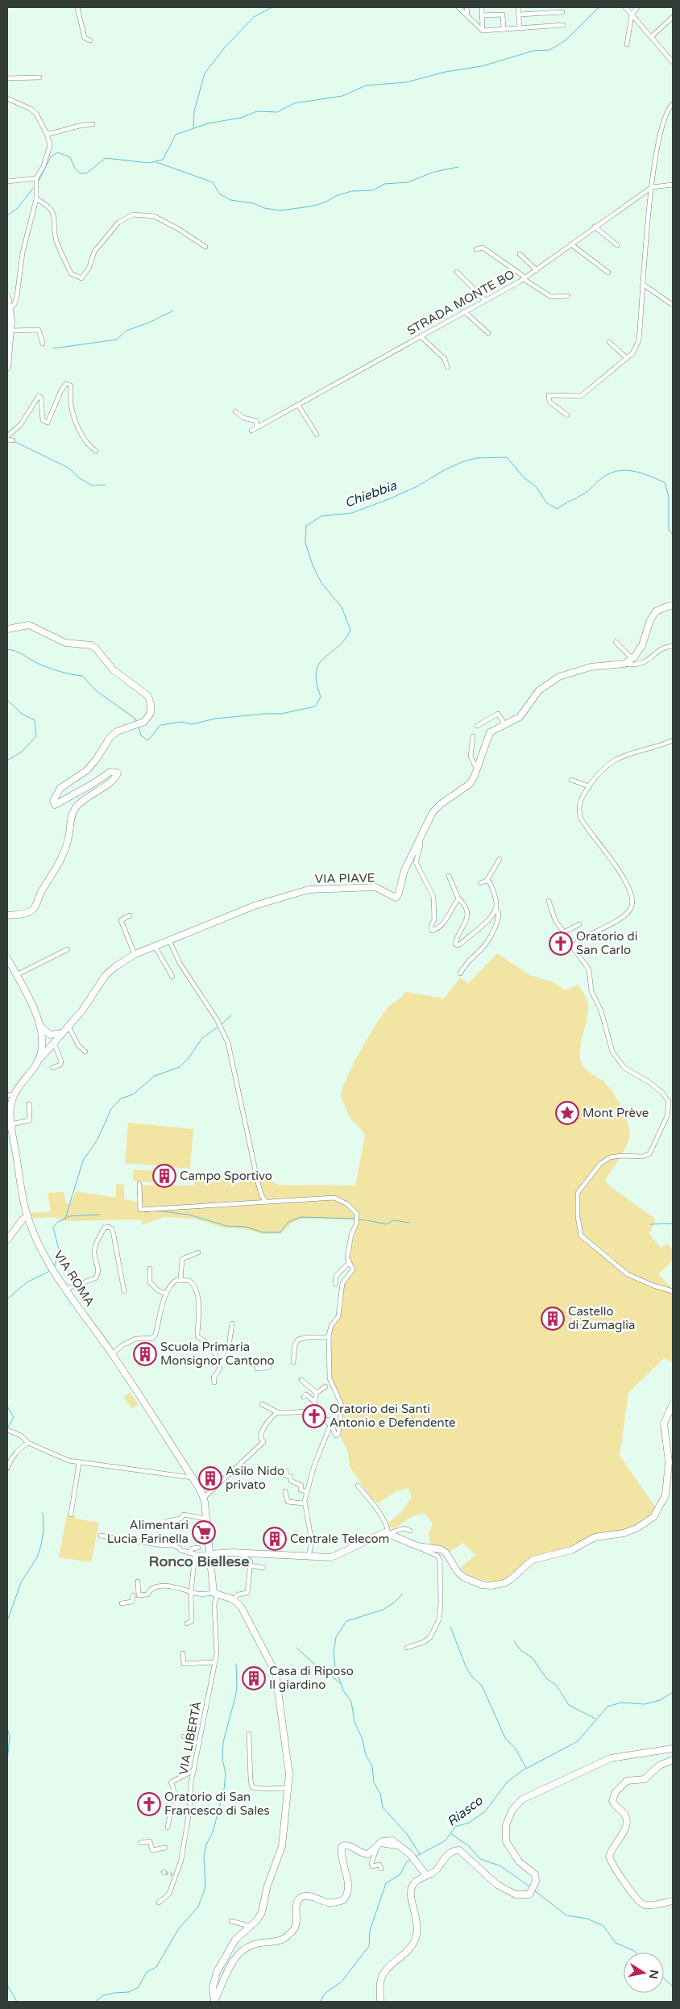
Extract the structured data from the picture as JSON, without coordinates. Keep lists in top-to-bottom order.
{
  "streets": {
    "street": [
      "STRADA MONTE BO",
      "VIA PIAVE",
      "VIA ROMA",
      "VIA LIBERTÀ"
    ]
  },
  "crossings": [
    ["VIA PIAVE", "VIA ROMA"],
    ["VIA ROMA", "VIA LIBERTÀ"]
  ],
  "districts": ["Ronco Biellese"],
  "water": ["Chiebbia", "Riasco"],
  "places": {
    "church": ["Oratorio di San Carlo", "Oratorio dei Santi Antonio e Defendente", "Oratorio di San Francesco di Sales"],
    "place": ["Mont Prève"],
    "building": [
      "Campo Sportivo",
      "Castello di Zumaglia",
      "Scuola Primaria Monsignor Cantono",
      "Asilo Nido privato",
      "Centrale Telecom",
      "Casa di Riposo Il giardino"
    ],
    "supermarket": ["Alimentari Lucia Farinella"]
  },
  "north": "right"
}
